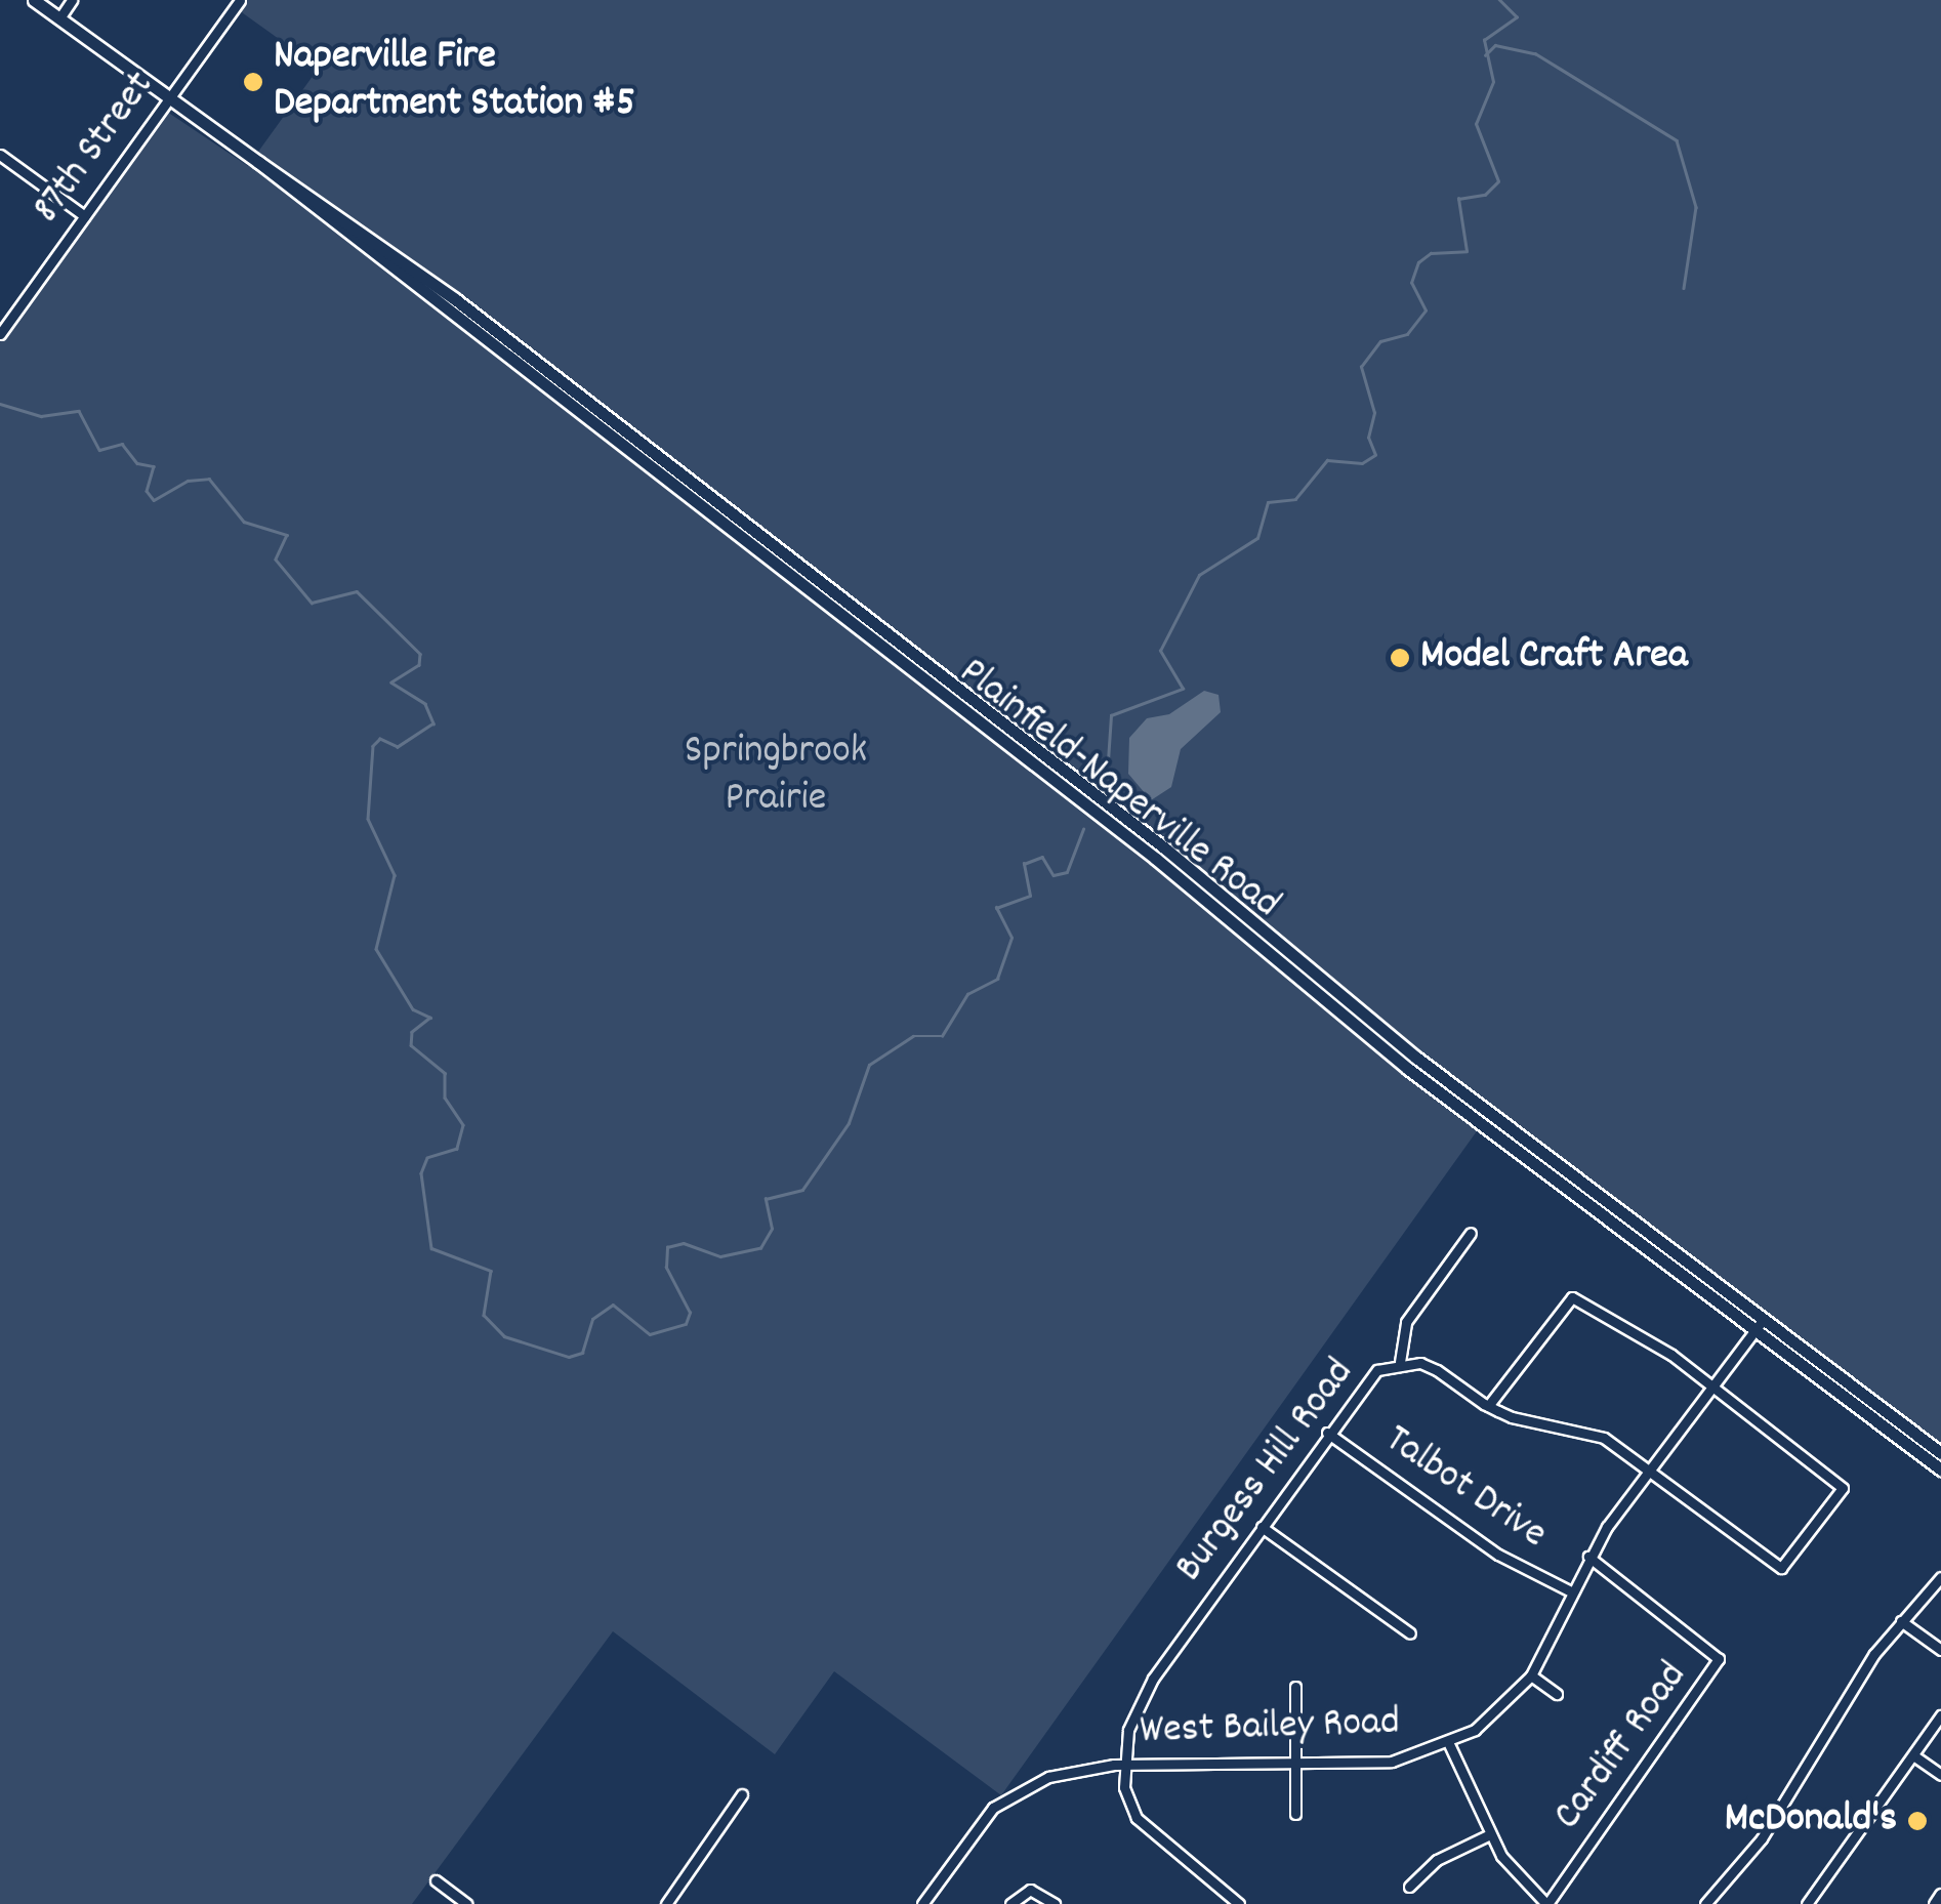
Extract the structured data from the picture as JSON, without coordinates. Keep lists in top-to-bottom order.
{
  "streets": {
    "main road": ["Plainfield-Naperville Road"],
    "street": [
      "87th Street",
      "Burgess Hill Road",
      "Talbot Drive",
      "West Bailey Road",
      "Cardiff Road"
    ]
  },
  "crossings": [
    ["87th Street", "Plainfield-Naperville Road"],
    ["Plainfield-Naperville Road", "West Bailey Road"],
    ["Burgess Hill Road", "Talbot Drive"],
    ["Burgess Hill Road", "West Bailey Road"],
    ["Talbot Drive", "West Bailey Road"],
    ["West Bailey Road", "Cardiff Road"]
  ],
  "parks": ["Springbrook Prairie"],
  "places": ["Naperville Fire Department Station #5", "Model Craft Area", "McDonald's"]
}
